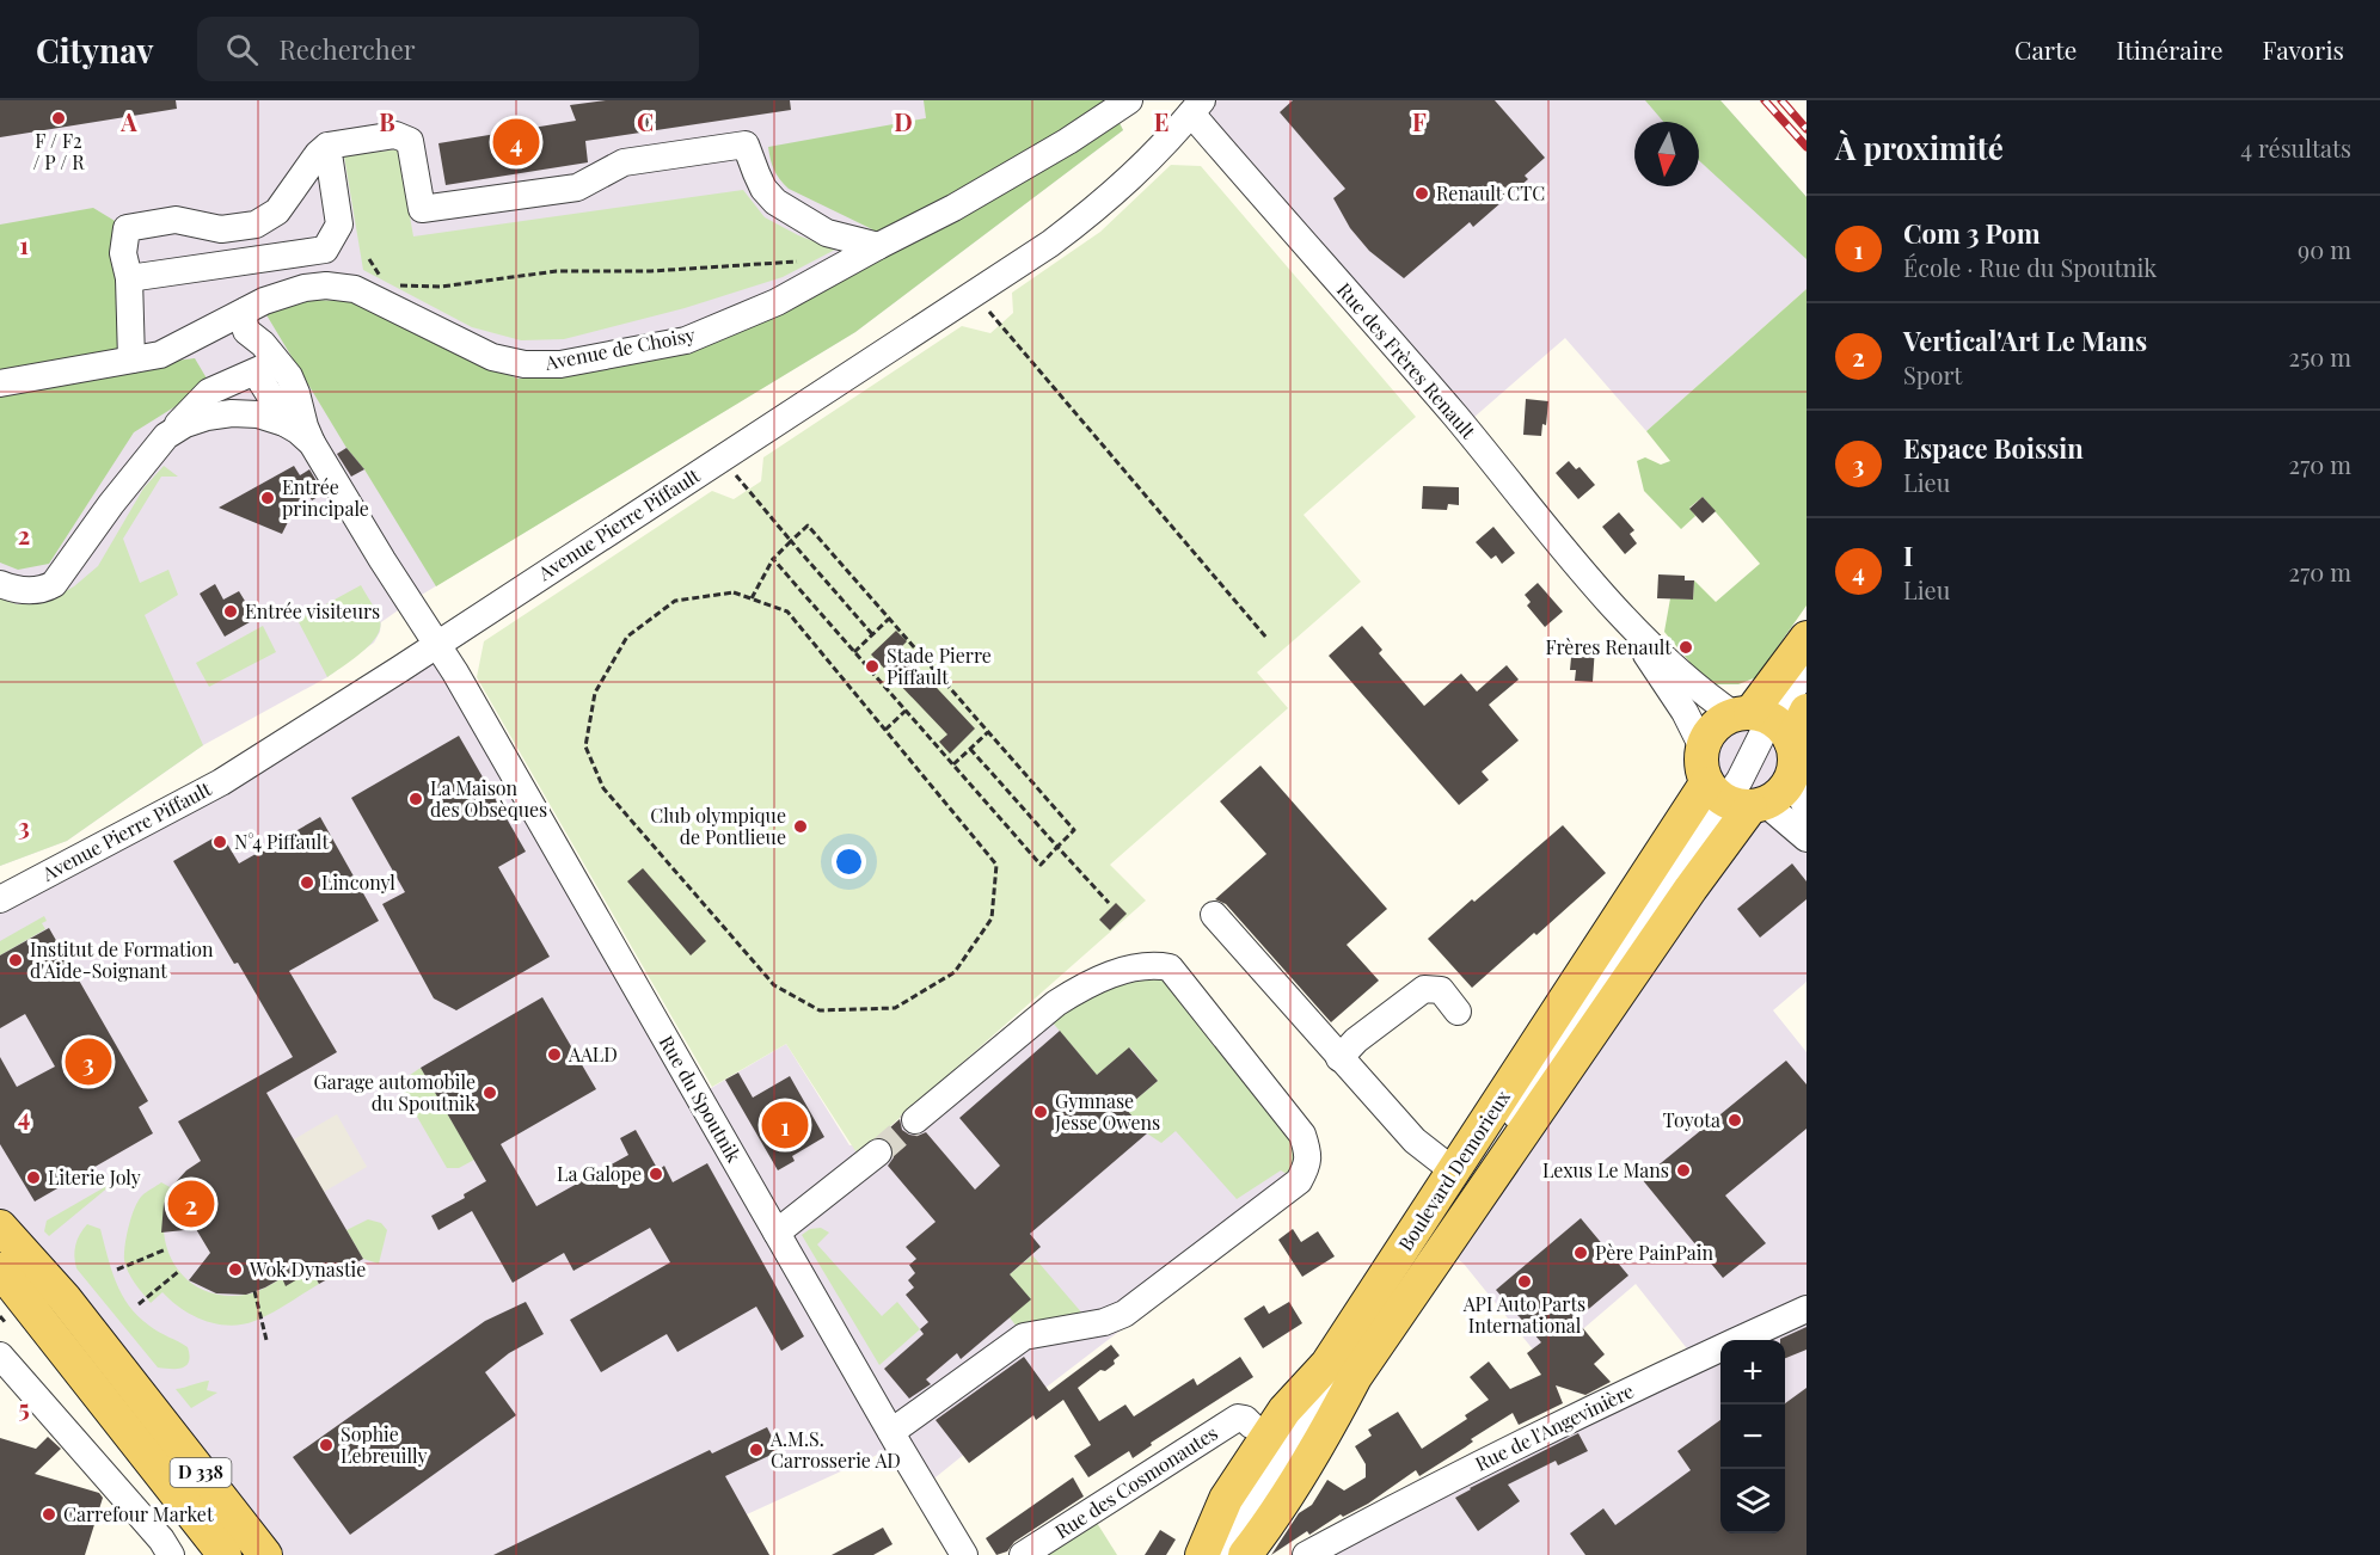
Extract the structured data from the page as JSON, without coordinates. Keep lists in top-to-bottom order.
{
  "streets": {
    "main road": ["Boulevard Demorieux", "D 338"],
    "street": [
      "Avenue de Choisy",
      "Rue des Frères Renault",
      "Avenue Pierre Piffault",
      "Rue du Spoutnik",
      "Rue de l'Angevinière",
      "Rue des Cosmonautes"
    ]
  },
  "crossings": [
    ["Rue des Frères Renault", "Avenue Pierre Piffault"],
    ["Avenue Pierre Piffault", "Rue du Spoutnik"]
  ],
  "places": [
    "F / F2 / P / R",
    "Renault CTC",
    "Entrée principale",
    "Entrée visiteurs",
    "Frères Renault",
    "Stade Pierre Piffault",
    "La Maison des Obsèques",
    "Club olympique de Pontlieue",
    "N°4 Piffault",
    "Linconyl",
    "Institut de Formation d'Aide-Soignant",
    "AALD",
    "Garage automobile du Spoutnik",
    "Gymnase Jesse Owens",
    "Toyota",
    "Lexus Le Mans",
    "La Galope",
    "Literie Joly",
    "Père PainPain",
    "Wok Dynastie",
    "API Auto Parts International",
    "Sophie Lebreuilly",
    "A.M.S. Carrosserie AD",
    "Carrefour Market"
  ],
  "north": "bottom",
  "page": {
    "header": "Citynav",
    "search": "Rechercher",
    "nav": ["Carte", "Itinéraire", "Favoris"],
    "heading": ["À proximité", "4 résultats"],
    "pins": [
      "4",
      "3",
      "1",
      "2"
    ],
    "list": [
      {
        "mark": "1",
        "name": "Com 3 Pom",
        "note": "École · Rue du Spoutnik",
        "value": "90 m"
      },
      {
        "mark": "2",
        "name": "Vertical'Art Le Mans",
        "note": "Sport",
        "value": "250 m"
      },
      {
        "mark": "3",
        "name": "Espace Boissin",
        "note": "Lieu",
        "value": "270 m"
      },
      {
        "mark": "4",
        "name": "I",
        "note": "Lieu",
        "value": "270 m"
      }
    ],
    "map_buttons": ["+", "−"]
  },
  "grid": {
    "columns": [
      "A",
      "B",
      "C",
      "D",
      "E",
      "F"
    ],
    "rows": [
      "1",
      "2",
      "3",
      "4",
      "5"
    ]
  }
}
